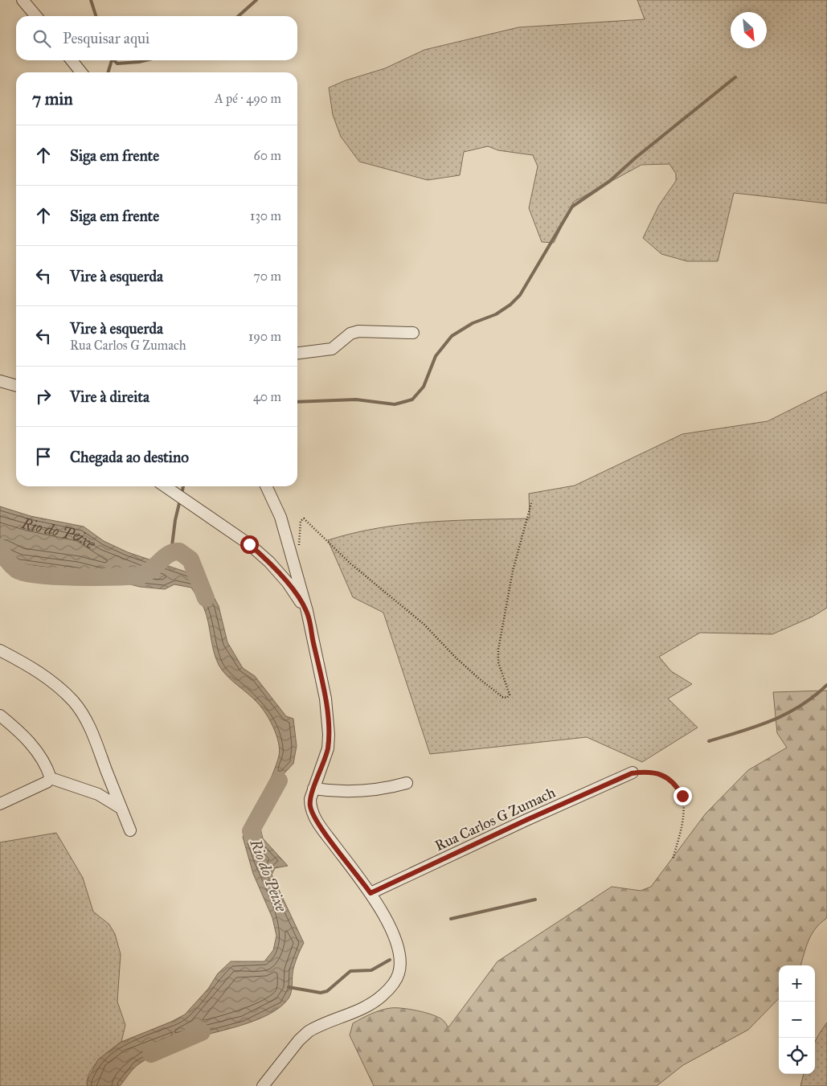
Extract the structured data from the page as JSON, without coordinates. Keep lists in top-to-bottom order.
{
  "streets": {
    "street": ["Rua Carlos G Zumach"]
  },
  "water": ["Rio do Peixe"],
  "north": "bottom right",
  "page": {
    "search": "Pesquisar aqui",
    "heading": ["7 min", "A pé · 490 m"],
    "list": [
      ["Siga em frente", "60 m"],
      ["Siga em frente", "130 m"],
      ["Vire à esquerda", "70 m"],
      ["Vire à esquerda", "Rua Carlos G Zumach", "190 m"],
      ["Vire à direita", "40 m"],
      "Chegada ao destino"
    ],
    "map_buttons": ["+", "−"]
  }
}
